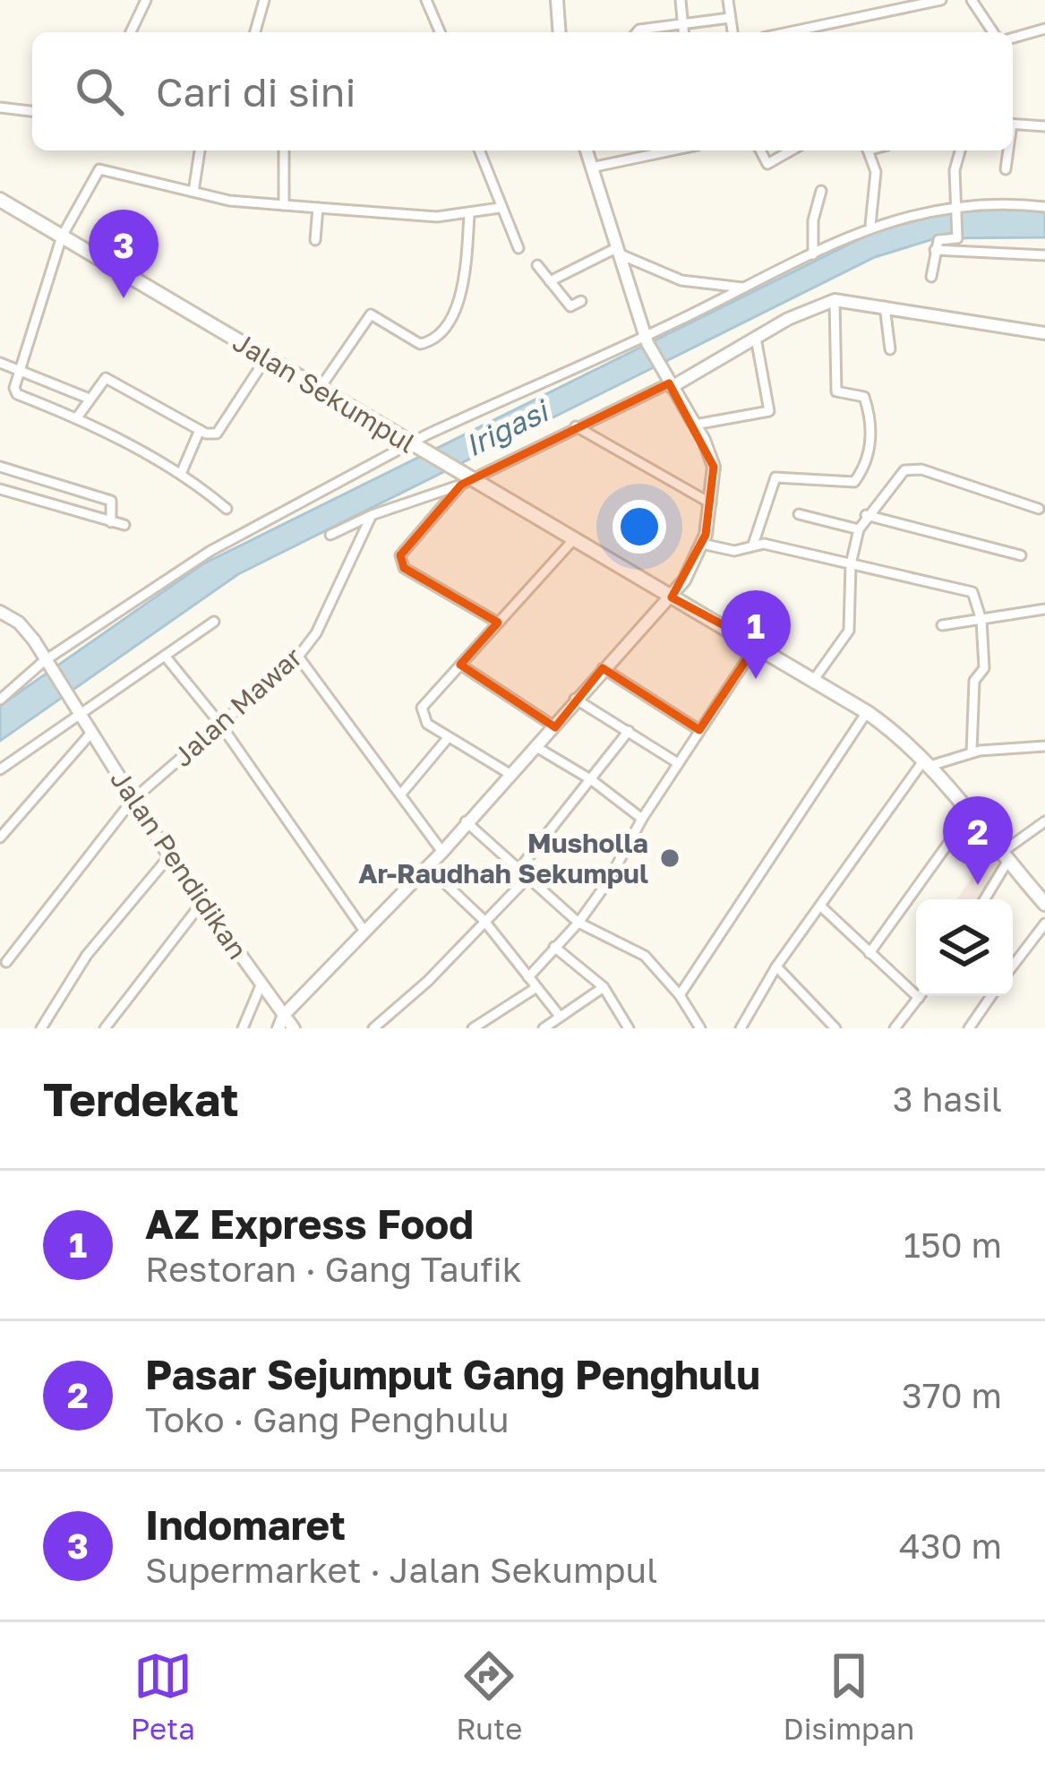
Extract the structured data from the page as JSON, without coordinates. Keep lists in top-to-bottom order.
{
  "streets": {
    "main road": ["Jalan Sekumpul"],
    "street": ["Jalan Mawar", "Jalan Pendidikan"]
  },
  "crossings": [
    ["Jalan Mawar", "Jalan Pendidikan"]
  ],
  "water": ["Irigasi"],
  "places": ["Musholla Ar-Raudhah Sekumpul"],
  "page": {
    "search": "Cari di sini",
    "pins": ["3", "1", "2"],
    "heading": ["Terdekat", "3 hasil"],
    "list": [
      {
        "mark": "1",
        "name": "AZ Express Food",
        "note": "Restoran · Gang Taufik",
        "value": "150 m"
      },
      {
        "mark": "2",
        "name": "Pasar Sejumput Gang Penghulu",
        "note": "Toko · Gang Penghulu",
        "value": "370 m"
      },
      {
        "mark": "3",
        "name": "Indomaret",
        "note": "Supermarket · Jalan Sekumpul",
        "value": "430 m"
      }
    ],
    "nav": ["Peta", "Rute", "Disimpan"]
  }
}
